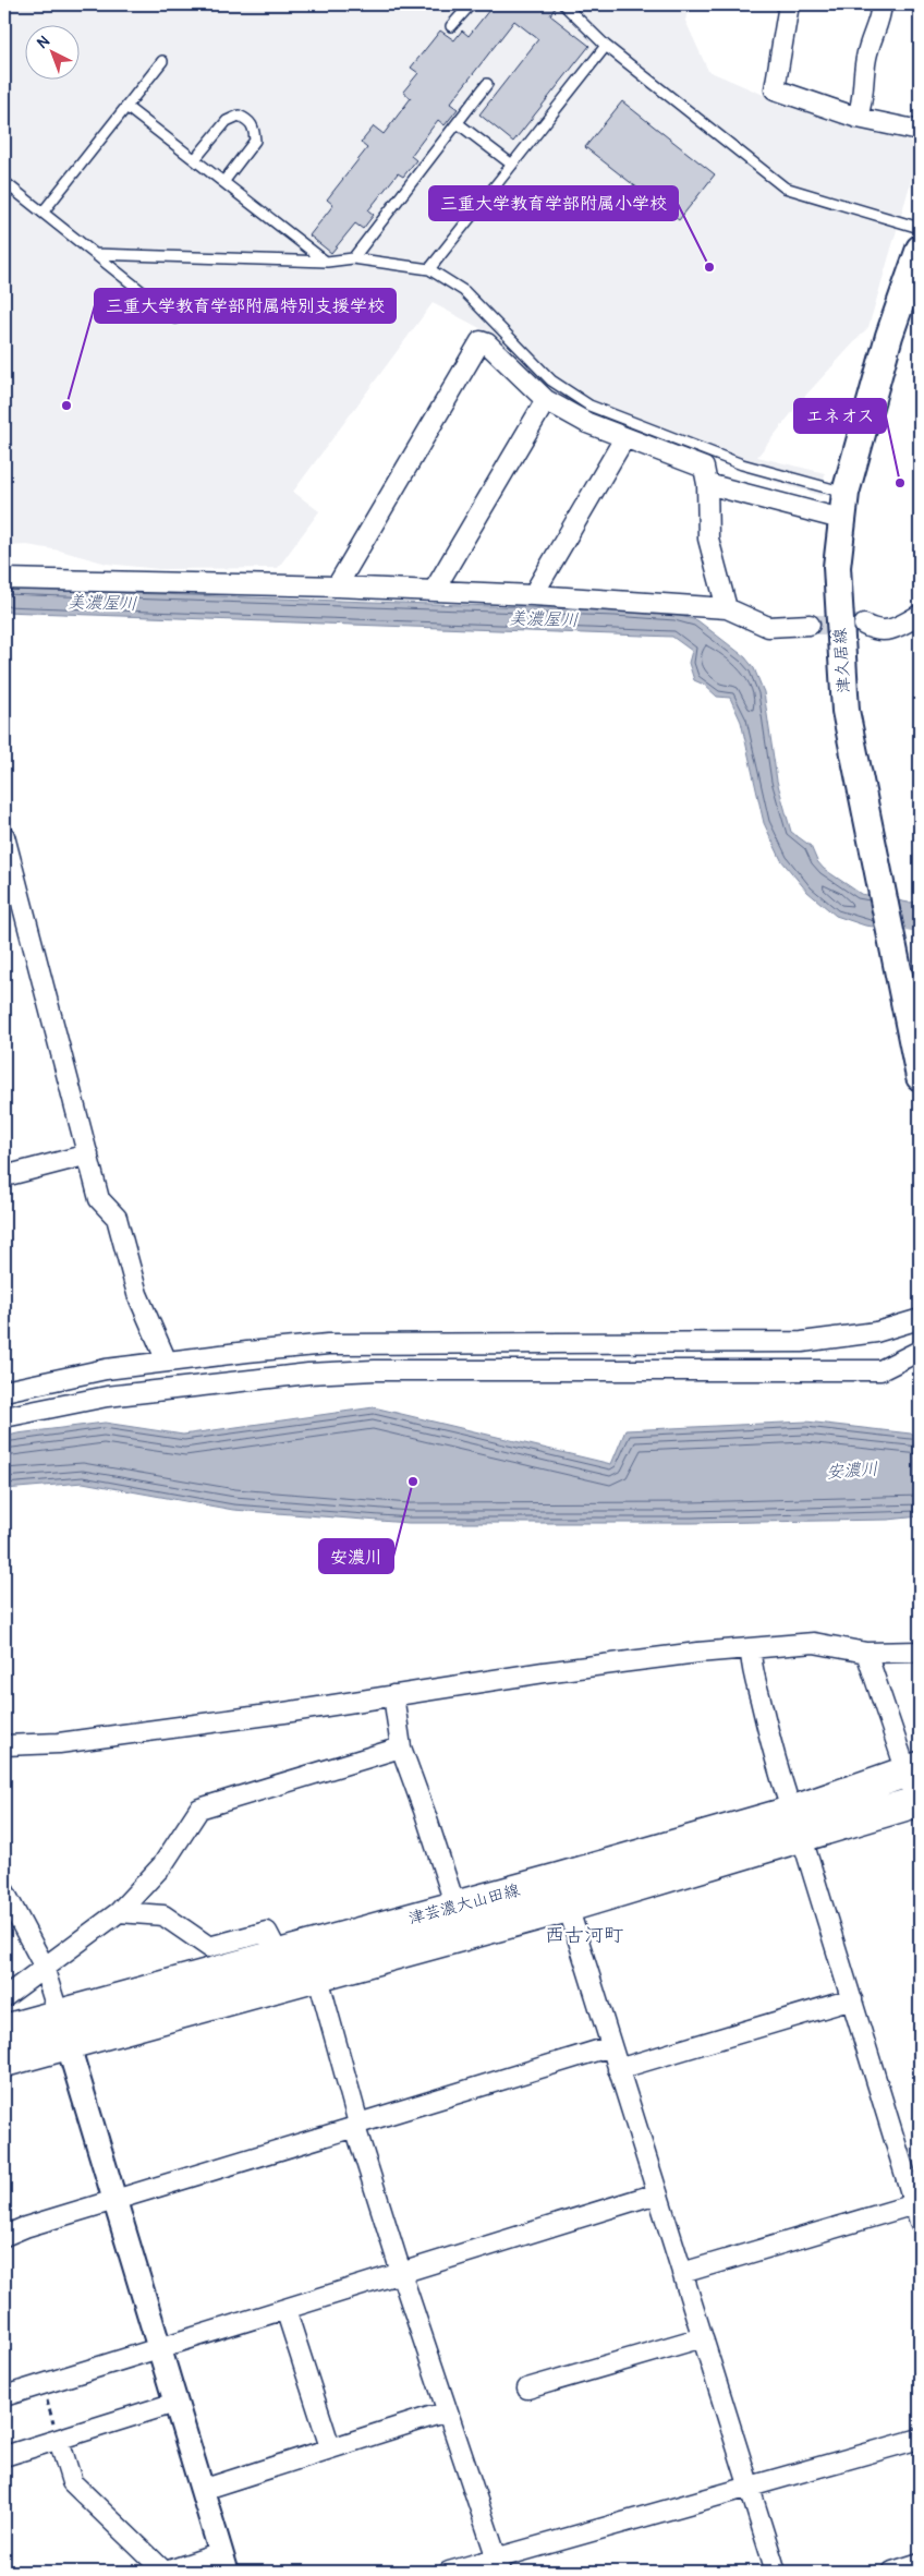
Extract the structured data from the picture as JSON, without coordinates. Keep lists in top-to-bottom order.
{
  "streets": {
    "main road": ["津久居線", "津芸濃大山田線"]
  },
  "districts": ["西古河町"],
  "water": ["美濃屋川", "安濃川"],
  "places": [
    "三重大学教育学部附属小学校",
    "三重大学教育学部附属特別支援学校",
    "エネオス",
    "安濃川"
  ],
  "north": "top left"
}
